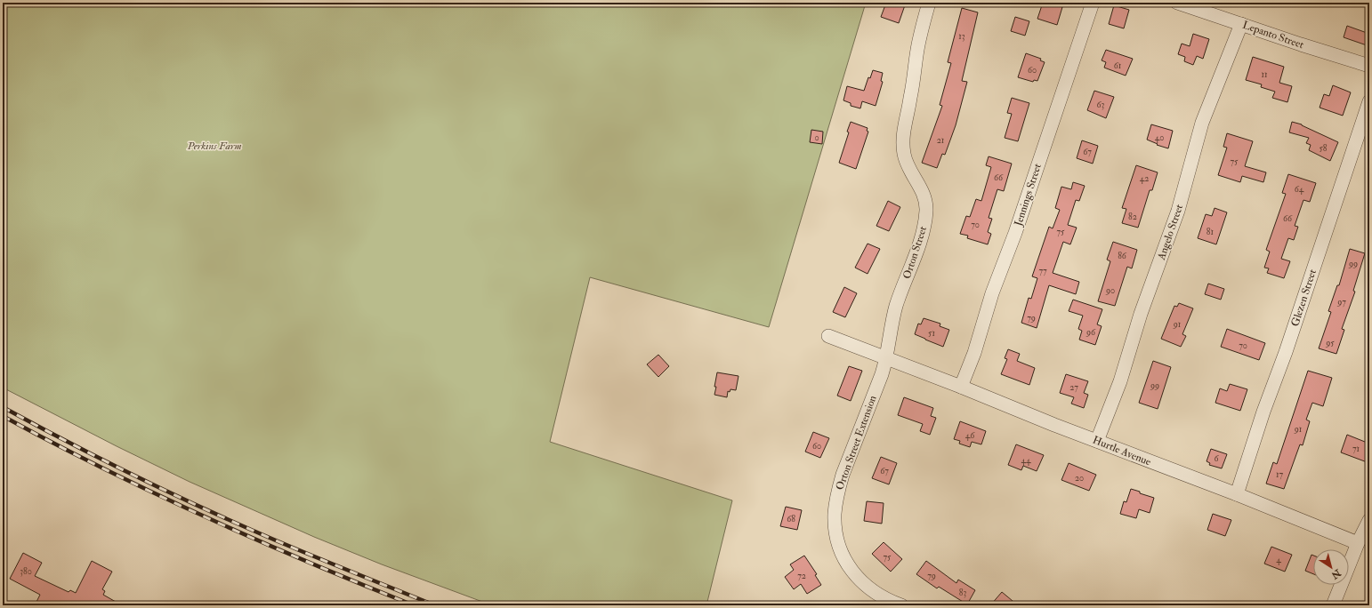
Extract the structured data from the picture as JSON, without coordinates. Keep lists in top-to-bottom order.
{
  "streets": {
    "street": [
      "Lepanto Street",
      "Jennings Street",
      "Angelo Street",
      "Orton Street",
      "Glezen Street",
      "Orton Street Extension",
      "Hurtle Avenue"
    ]
  },
  "crossings": [
    ["Lepanto Street", "Angelo Street"],
    ["Jennings Street", "Hurtle Avenue"],
    ["Angelo Street", "Hurtle Avenue"],
    ["Orton Street", "Orton Street Extension"],
    ["Orton Street", "Hurtle Avenue"],
    ["Glezen Street", "Hurtle Avenue"],
    ["Orton Street Extension", "Hurtle Avenue"]
  ],
  "parks": ["Perkins Farm"],
  "house_numbers": [
    "13",
    "61",
    "60",
    "11",
    "63",
    "0",
    "40",
    "21",
    "58",
    "67",
    "75",
    "66",
    "42",
    "64",
    "82",
    "66",
    "70",
    "75",
    "81",
    "86",
    "99",
    "77",
    "90",
    "97",
    "79",
    "91",
    "96",
    "51",
    "95",
    "70",
    "99",
    "27",
    "91",
    "46",
    "60",
    "71",
    "6",
    "44",
    "67",
    "17",
    "20",
    "68",
    "75",
    "4",
    "380",
    "72",
    "79",
    "83"
  ],
  "north": "bottom right"
}
